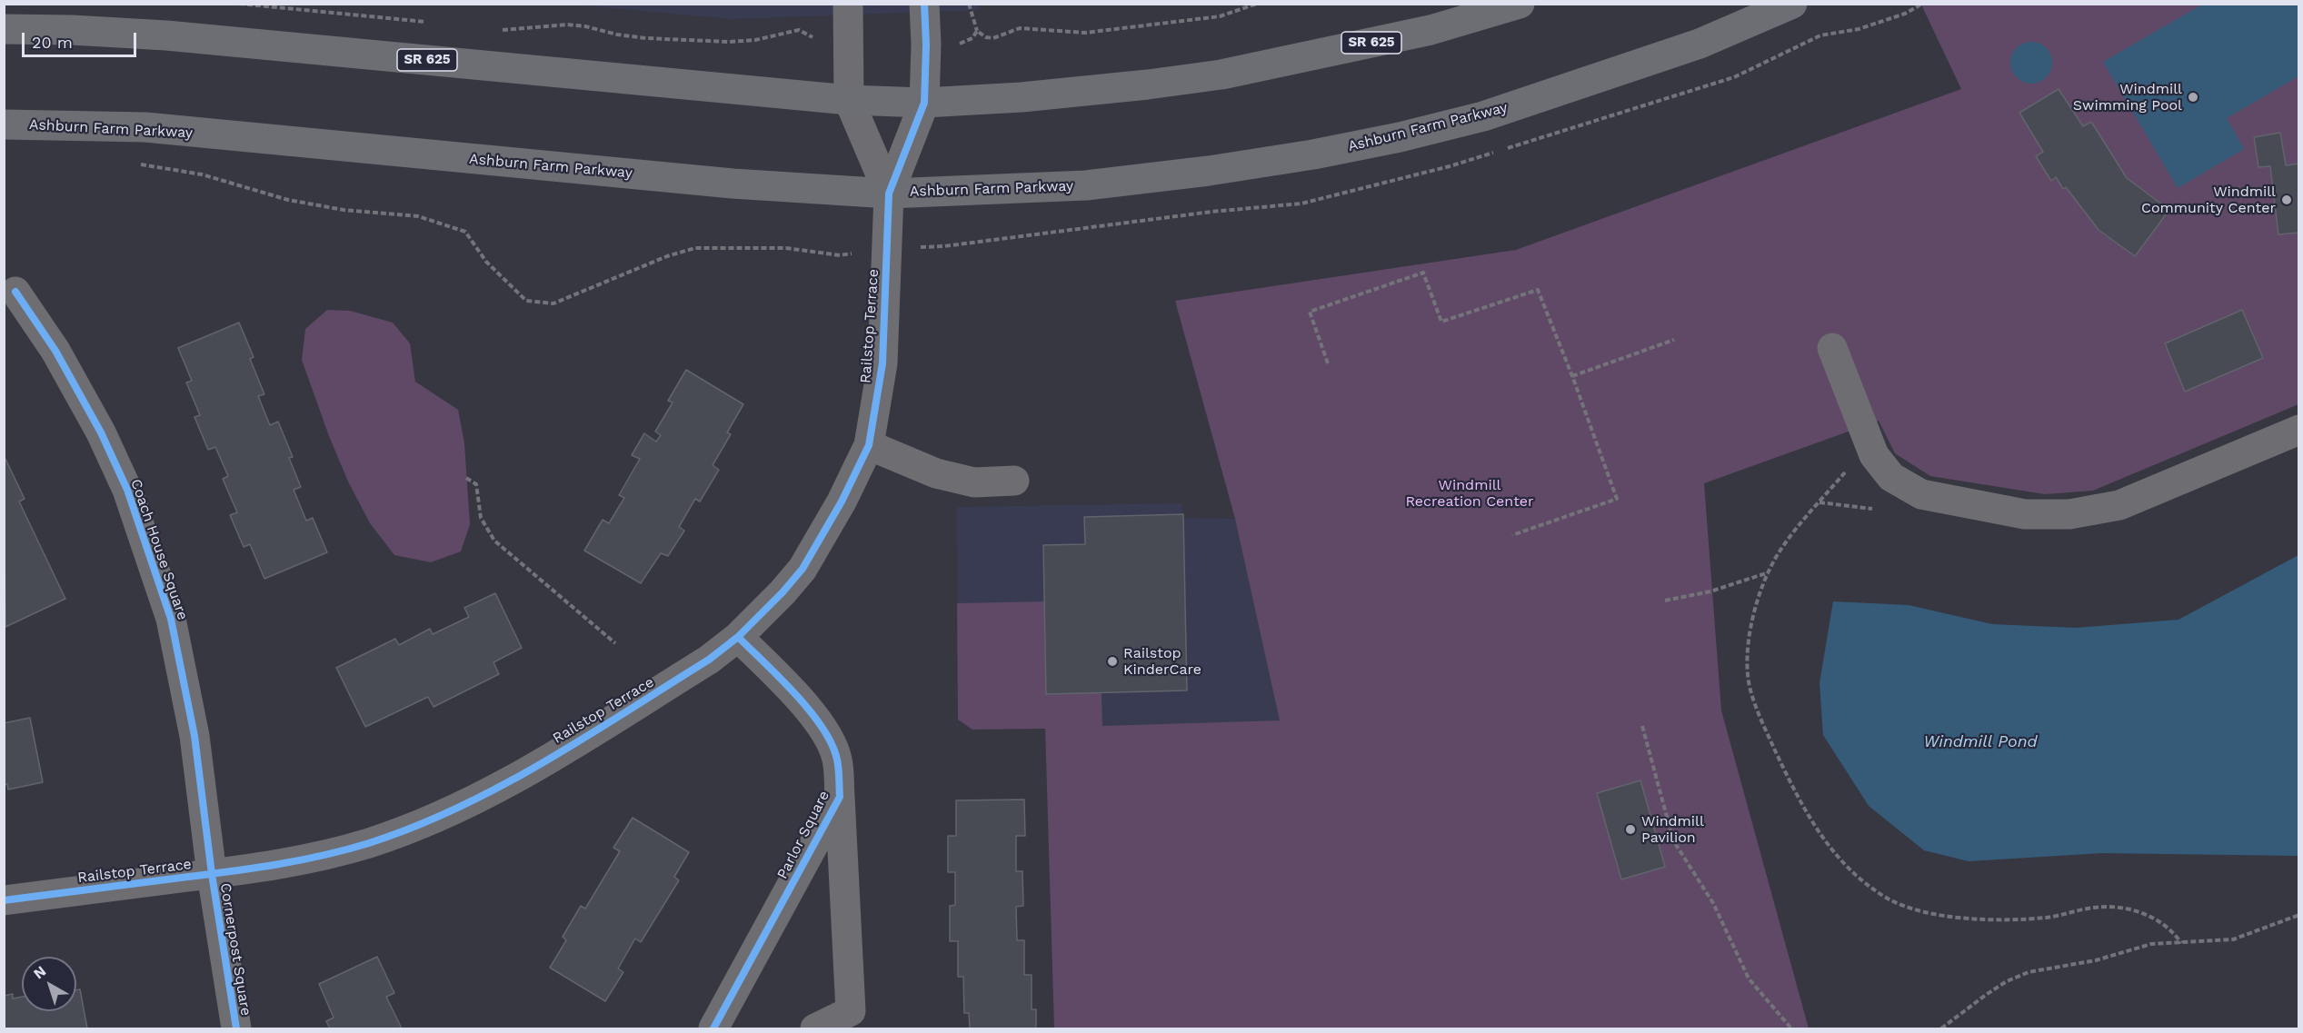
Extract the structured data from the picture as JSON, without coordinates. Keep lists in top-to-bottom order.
{
  "streets": {
    "main road": ["SR 625", "Ashburn Farm Parkway"],
    "street": [
      "Railstop Terrace",
      "Coach House Square",
      "Parlor Square",
      "Cornerpost Square"
    ]
  },
  "crossings": [
    ["Ashburn Farm Parkway", "Railstop Terrace"],
    ["Railstop Terrace", "Coach House Square"],
    ["Railstop Terrace", "Parlor Square"],
    ["Railstop Terrace", "Cornerpost Square"],
    ["Coach House Square", "Cornerpost Square"]
  ],
  "water": ["Windmill Pond"],
  "parks": ["Windmill Recreation Center"],
  "places": [
    "Windmill Swimming Pool",
    "Windmill Community Center",
    "Railstop KinderCare",
    "Windmill Pavilion"
  ],
  "scale_bar": "20 m",
  "north": "top left"
}
